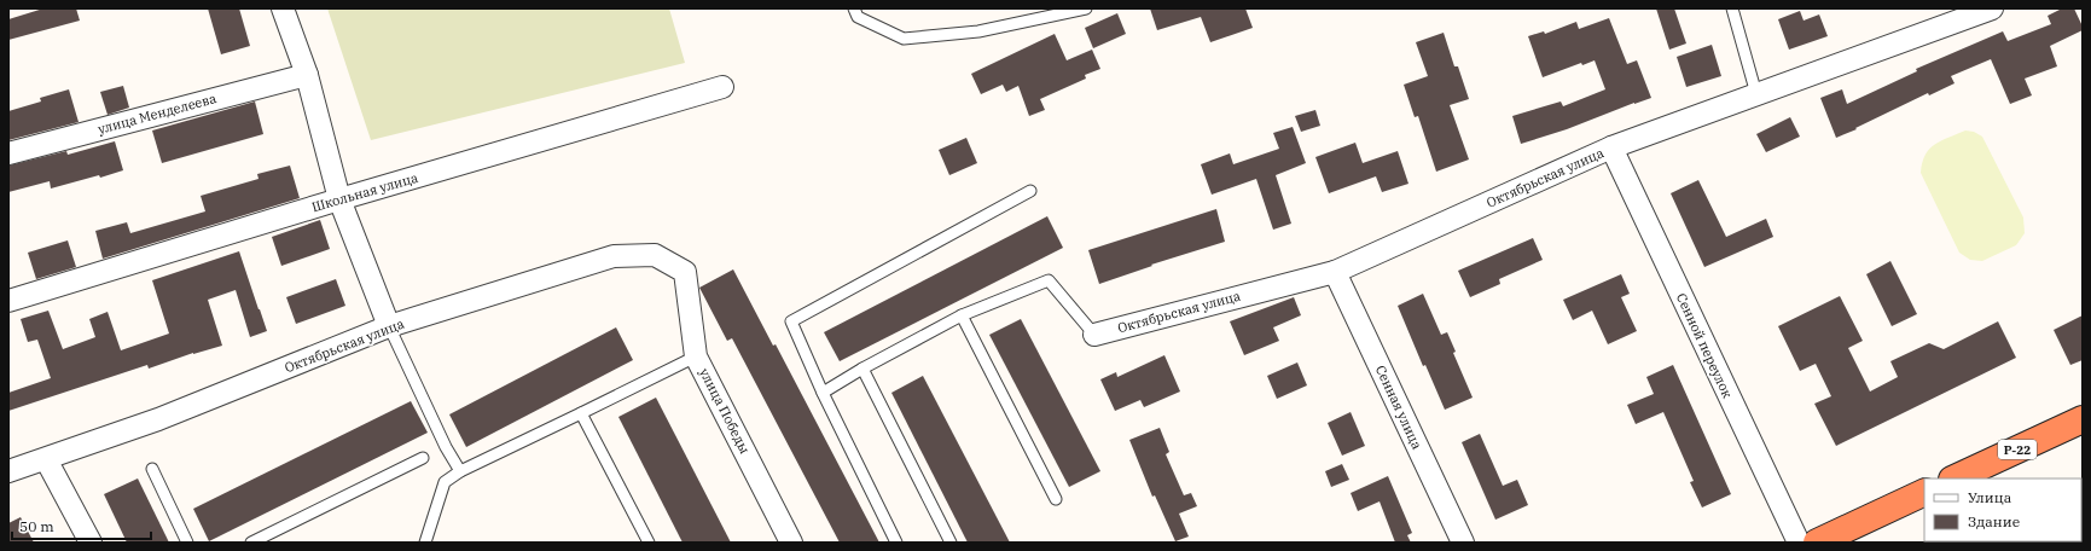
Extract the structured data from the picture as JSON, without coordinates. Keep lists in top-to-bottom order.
{
  "streets": {
    "highway": ["Р-22"],
    "street": [
      "улица Менделеева",
      "Октябрьская улица",
      "Школьная улица",
      "Сенной переулок",
      "Сенная улица",
      "улица Победы"
    ]
  },
  "crossings": [
    ["Октябрьская улица", "Сенной переулок"],
    ["Октябрьская улица", "Сенная улица"],
    ["Октябрьская улица", "улица Победы"]
  ],
  "legend": ["Улица", "Здание"],
  "scale_bar": "50 m"
}
